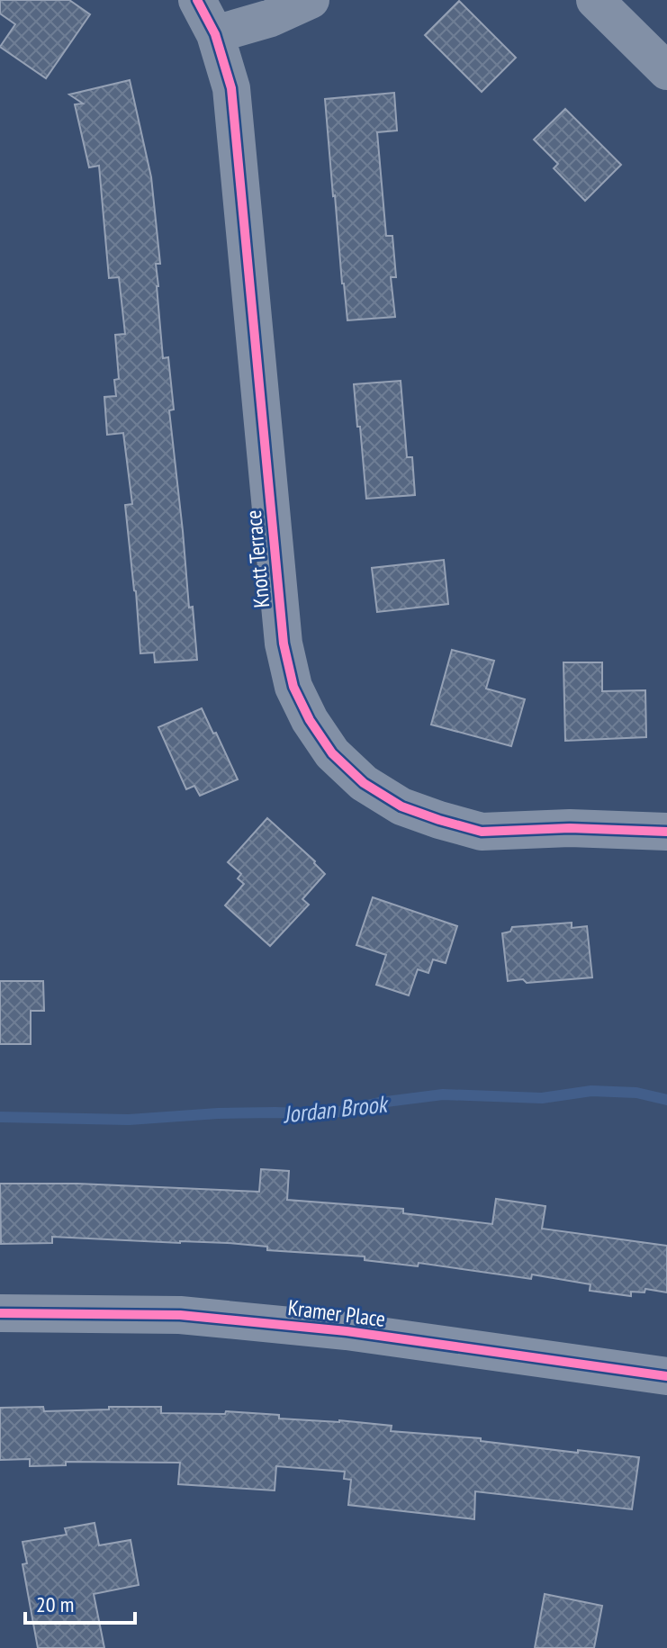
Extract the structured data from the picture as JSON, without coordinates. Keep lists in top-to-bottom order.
{
  "streets": {
    "street": ["Knott Terrace", "Kramer Place"]
  },
  "water": ["Jordan Brook"],
  "scale_bar": "20 m"
}
